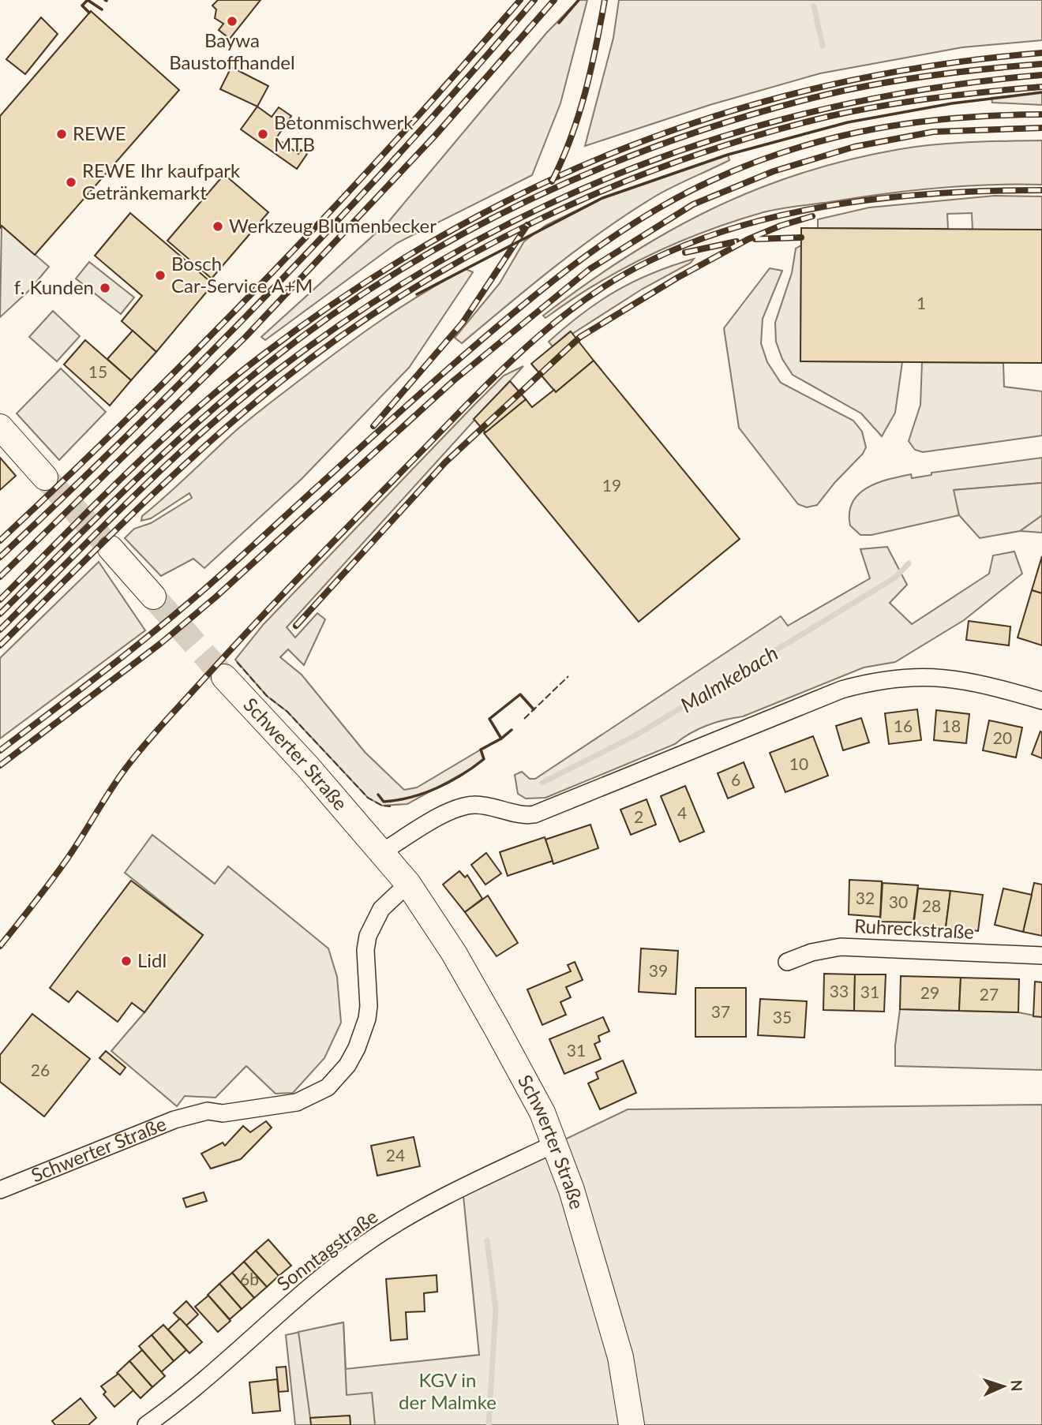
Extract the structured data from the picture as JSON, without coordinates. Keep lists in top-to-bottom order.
{
  "streets": {
    "main road": ["Schwerter Straße"],
    "street": ["Ruhreckstraße", "Sonntagstraße"]
  },
  "crossings": [
    ["Schwerter Straße", "Sonntagstraße"]
  ],
  "water": ["Malmkebach"],
  "parks": ["KGV in der Malmke"],
  "places": [
    "Baywa Baustoffhandel",
    "REWE",
    "Betonmischwerk MTB",
    "REWE Ihr kaufpark Getränkemarkt",
    "Werkzeug Blumenbecker",
    "Bosch Car-Service A+M",
    "f. Kunden",
    "Lidl"
  ],
  "house_numbers": [
    "1",
    "15",
    "19",
    "16",
    "18",
    "20",
    "10",
    "6",
    "4",
    "2",
    "32",
    "30",
    "28",
    "39",
    "33",
    "31",
    "29",
    "27",
    "37",
    "35",
    "31",
    "26",
    "24",
    "6b"
  ],
  "north": "right"
}
